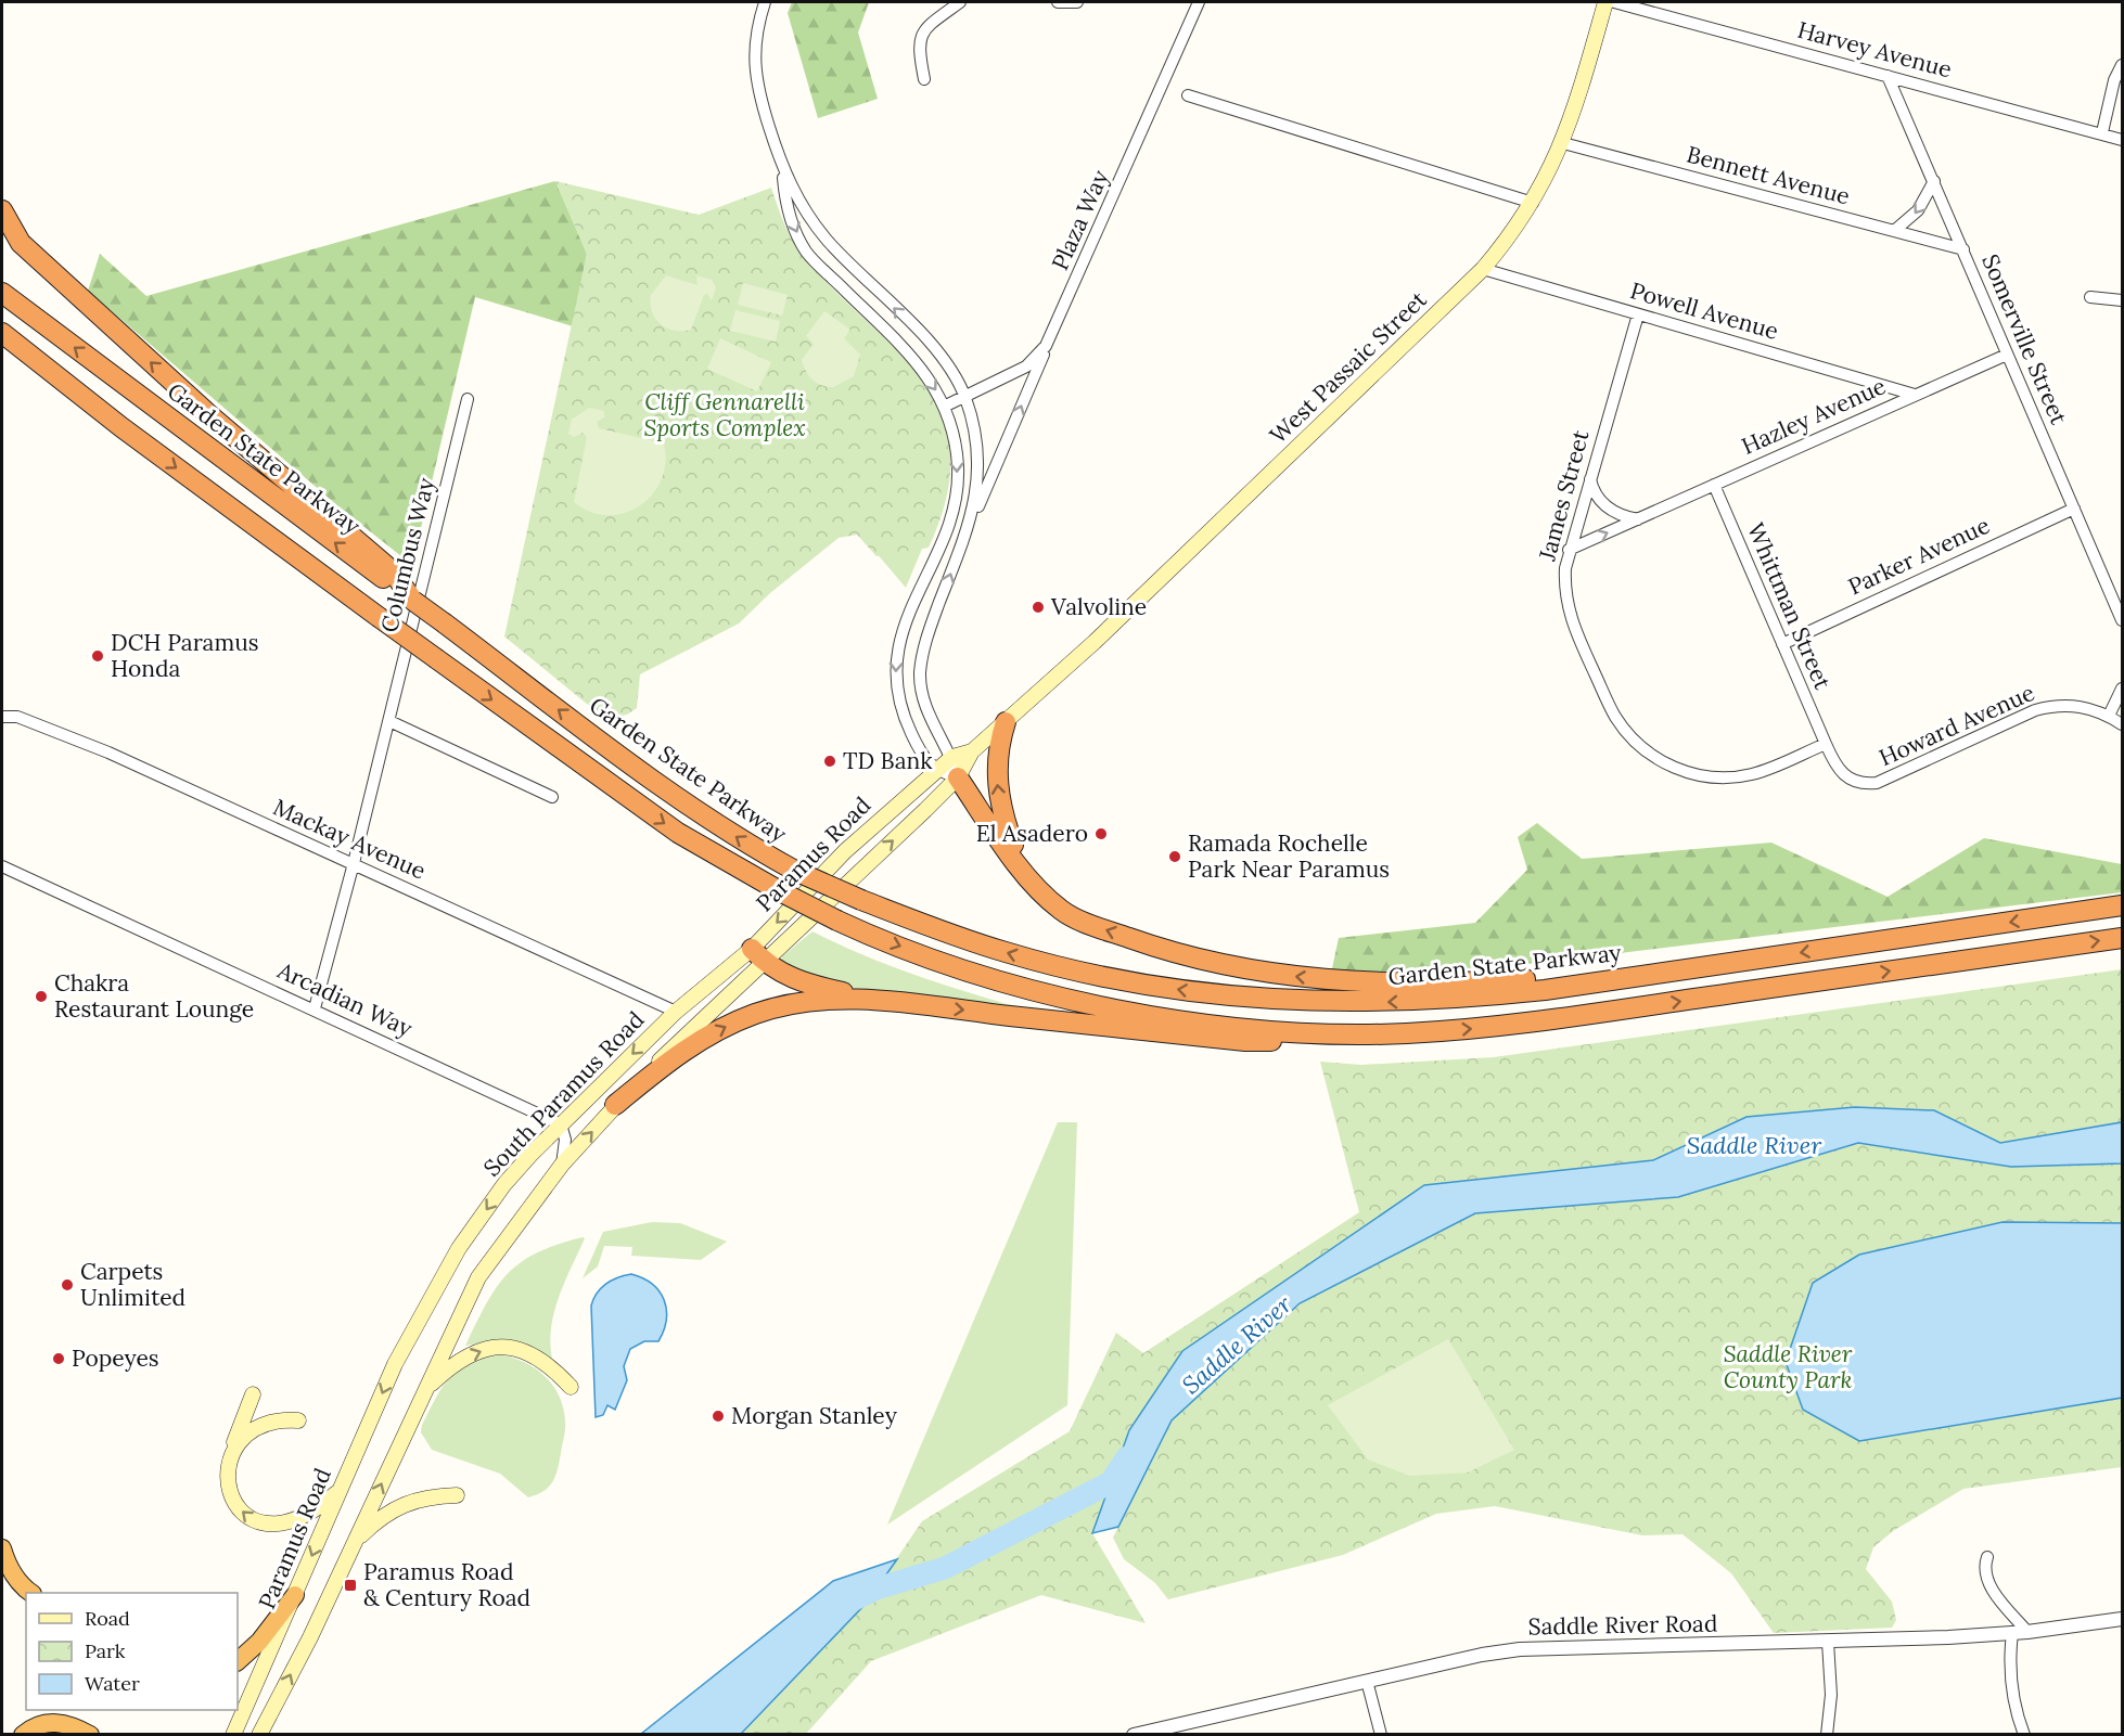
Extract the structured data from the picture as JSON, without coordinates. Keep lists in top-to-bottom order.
{
  "streets": {
    "highway": ["Garden State Parkway"],
    "main road": ["West Passaic Street", "Paramus Road", "South Paramus Road"],
    "street": [
      "Harvey Avenue",
      "Bennett Avenue",
      "Plaza Way",
      "Powell Avenue",
      "Somerville Street",
      "Hazley Avenue",
      "James Street",
      "Columbus Way",
      "Parker Avenue",
      "Whittman Street",
      "Howard Avenue",
      "Mackay Avenue",
      "Arcadian Way",
      "Saddle River Road"
    ]
  },
  "crossings": [
    ["Harvey Avenue", "Somerville Street"],
    ["Bennett Avenue", "Somerville Street"],
    ["Bennett Avenue", "West Passaic Street"],
    ["Powell Avenue", "West Passaic Street"],
    ["Powell Avenue", "Hazley Avenue"],
    ["Powell Avenue", "James Street"],
    ["Somerville Street", "Hazley Avenue"],
    ["Somerville Street", "Parker Avenue"],
    ["West Passaic Street", "Paramus Road"],
    ["Hazley Avenue", "James Street"],
    ["Hazley Avenue", "Whittman Street"],
    ["James Street", "Whittman Street"],
    ["James Street", "Howard Avenue"],
    ["Columbus Way", "Mackay Avenue"],
    ["Columbus Way", "Arcadian Way"],
    ["Parker Avenue", "Whittman Street"],
    ["Whittman Street", "Howard Avenue"],
    ["Mackay Avenue", "South Paramus Road"],
    ["Paramus Road", "South Paramus Road"],
    ["Arcadian Way", "South Paramus Road"]
  ],
  "water": ["Saddle River"],
  "parks": ["Cliff Gennarelli Sports Complex", "Saddle River County Park"],
  "places": {
    "other": [
      "Valvoline",
      "DCH Paramus Honda",
      "TD Bank",
      "El Asadero",
      "Ramada Rochelle Park Near Paramus",
      "Chakra Restaurant Lounge",
      "Carpets Unlimited",
      "Popeyes",
      "Morgan Stanley"
    ],
    "transit": ["Paramus Road & Century Road"]
  },
  "legend": ["Road", "Park", "Water"]
}
